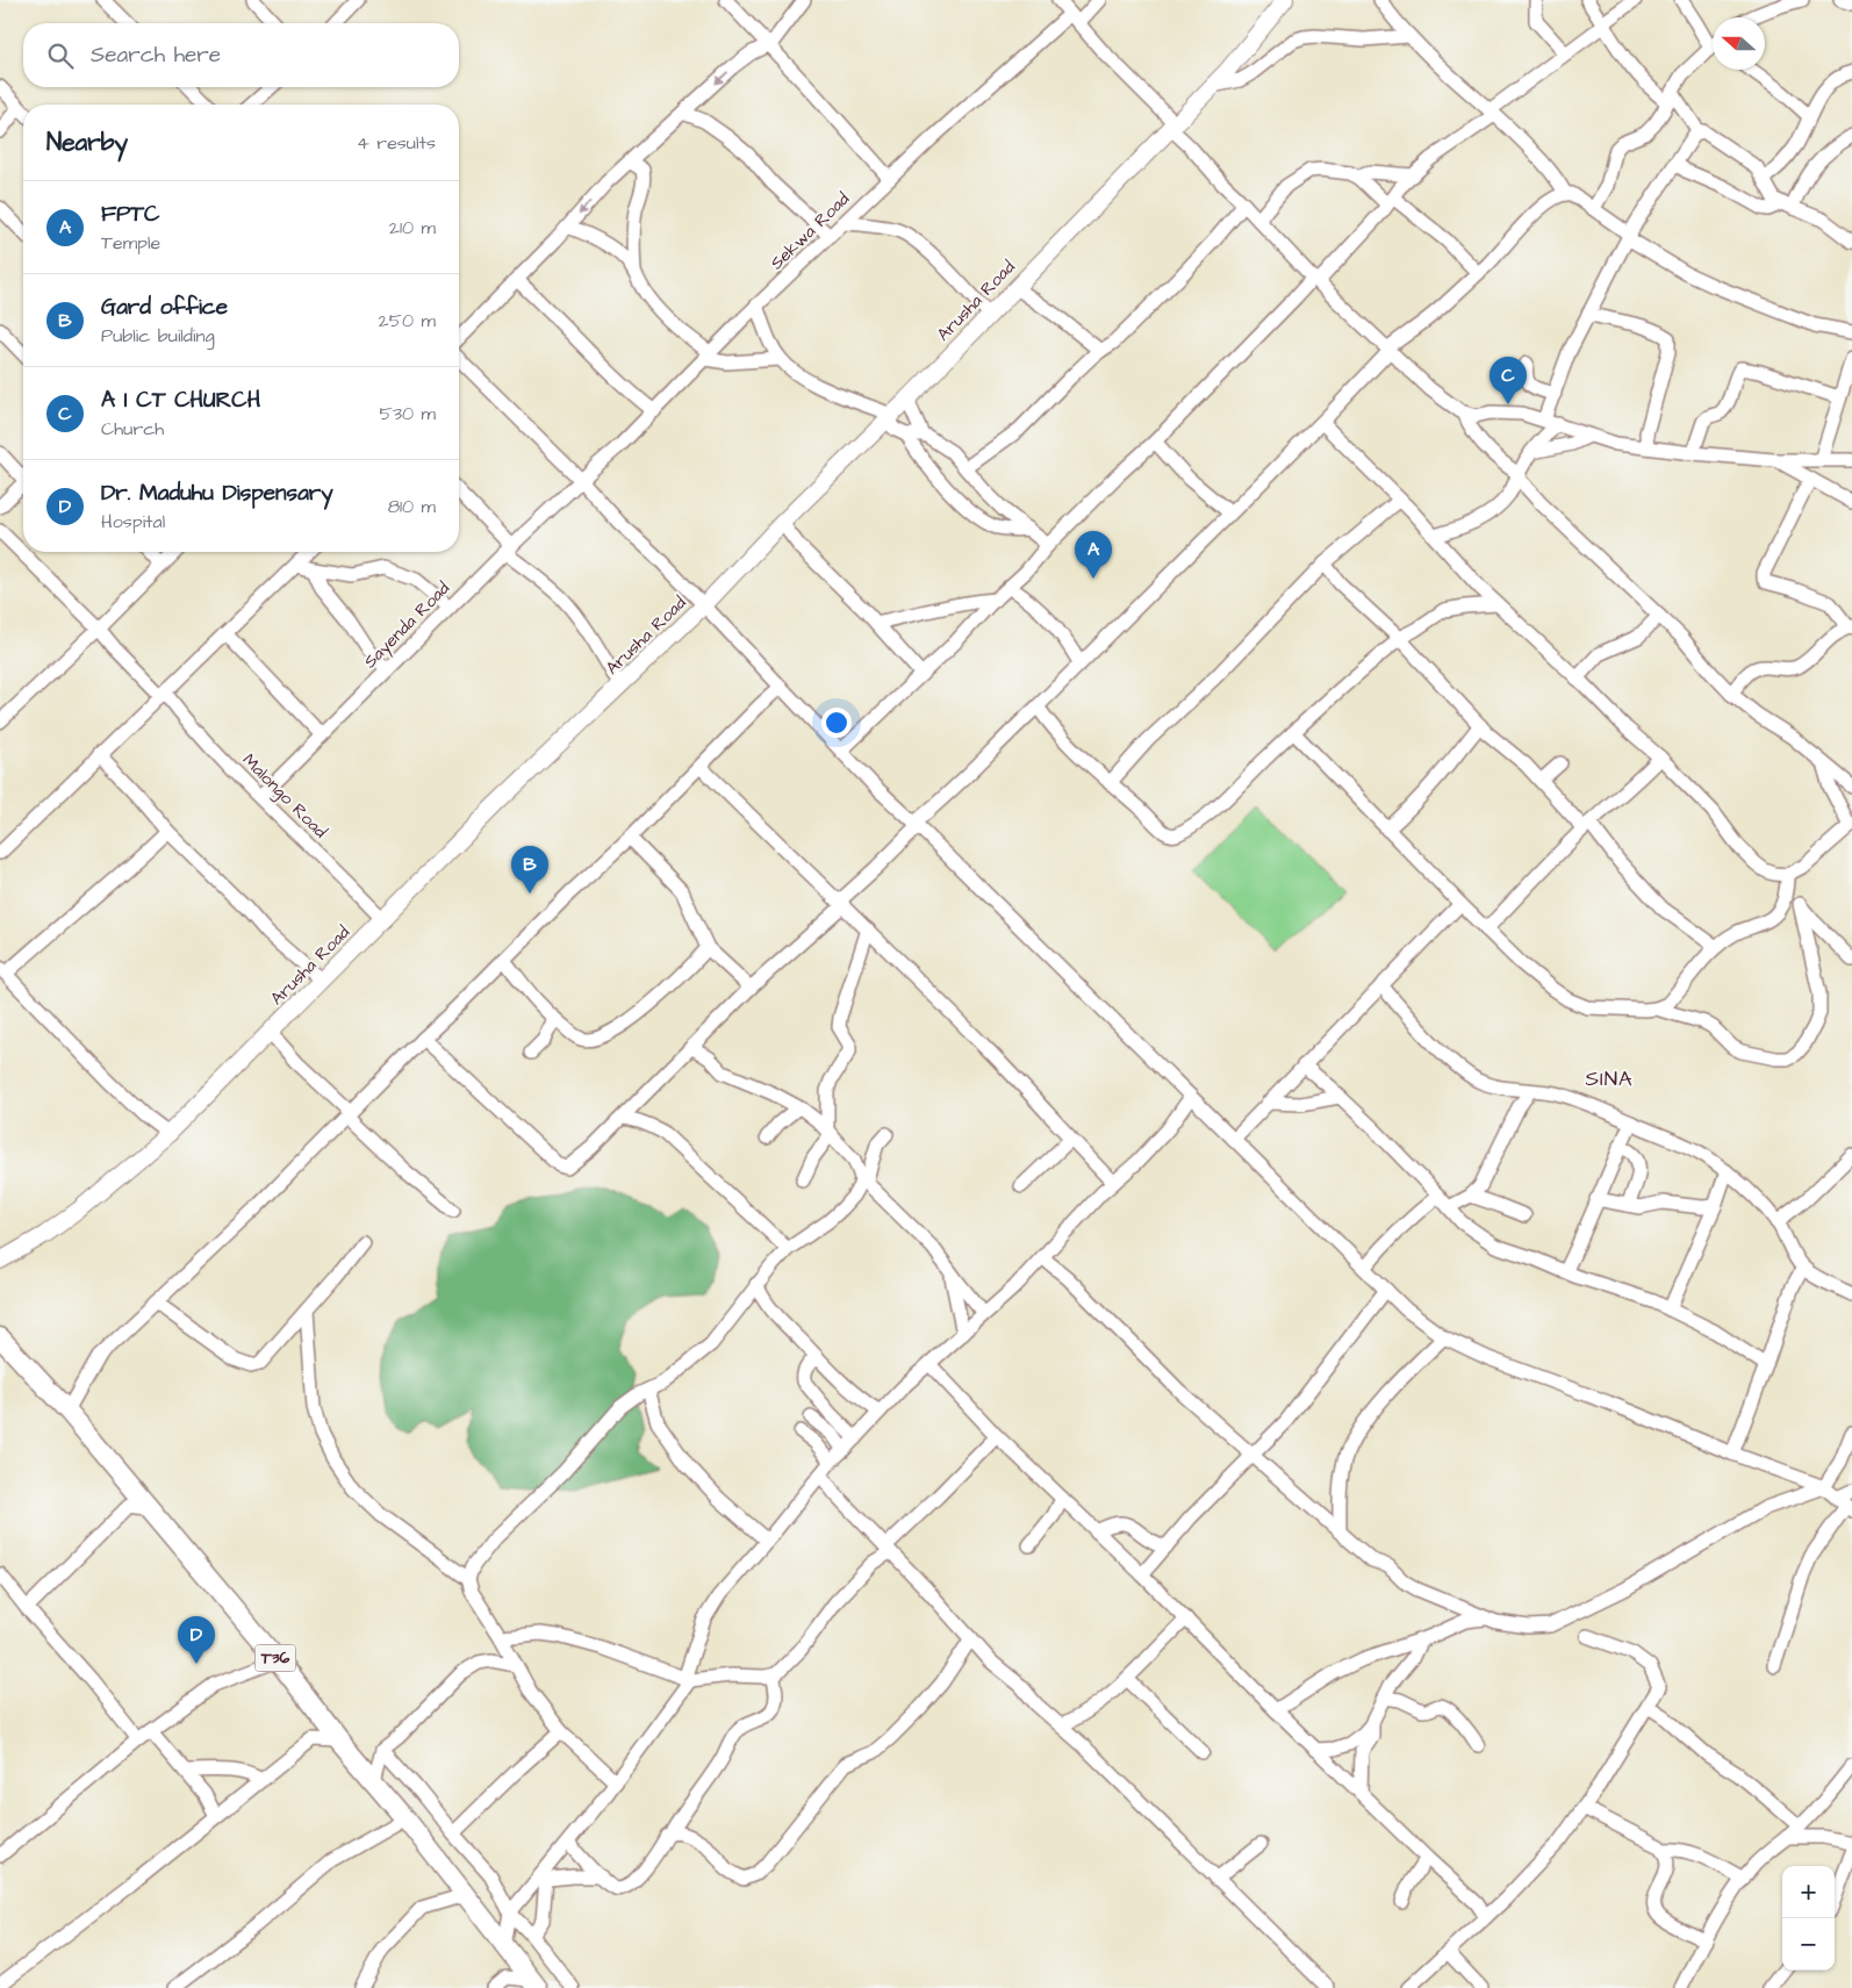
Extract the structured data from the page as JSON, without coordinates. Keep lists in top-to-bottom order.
{
  "streets": {
    "highway": ["T36"],
    "main road": ["Arusha Road"],
    "street": ["Sekwa Road", "Sayenda Road", "Malongo Road"]
  },
  "crossings": [
    ["Sekwa Road", "Arusha Road"],
    ["Sekwa Road", "Sayenda Road"],
    ["Arusha Road", "Malongo Road"],
    ["Sayenda Road", "Malongo Road"]
  ],
  "districts": ["SINA"],
  "north": "left",
  "page": {
    "search": "Search here",
    "heading": ["Nearby", "4 results"],
    "list": [
      {
        "mark": "A",
        "name": "FPTC",
        "note": "Temple",
        "value": "210 m"
      },
      {
        "mark": "B",
        "name": "Gard office",
        "note": "Public building",
        "value": "250 m"
      },
      {
        "mark": "C",
        "name": "A I CT CHURCH",
        "note": "Church",
        "value": "530 m"
      },
      {
        "mark": "D",
        "name": "Dr. Maduhu Dispensary",
        "note": "Hospital",
        "value": "810 m"
      }
    ],
    "pins": [
      "C",
      "A",
      "B",
      "D"
    ],
    "map_buttons": ["+", "−"]
  }
}
